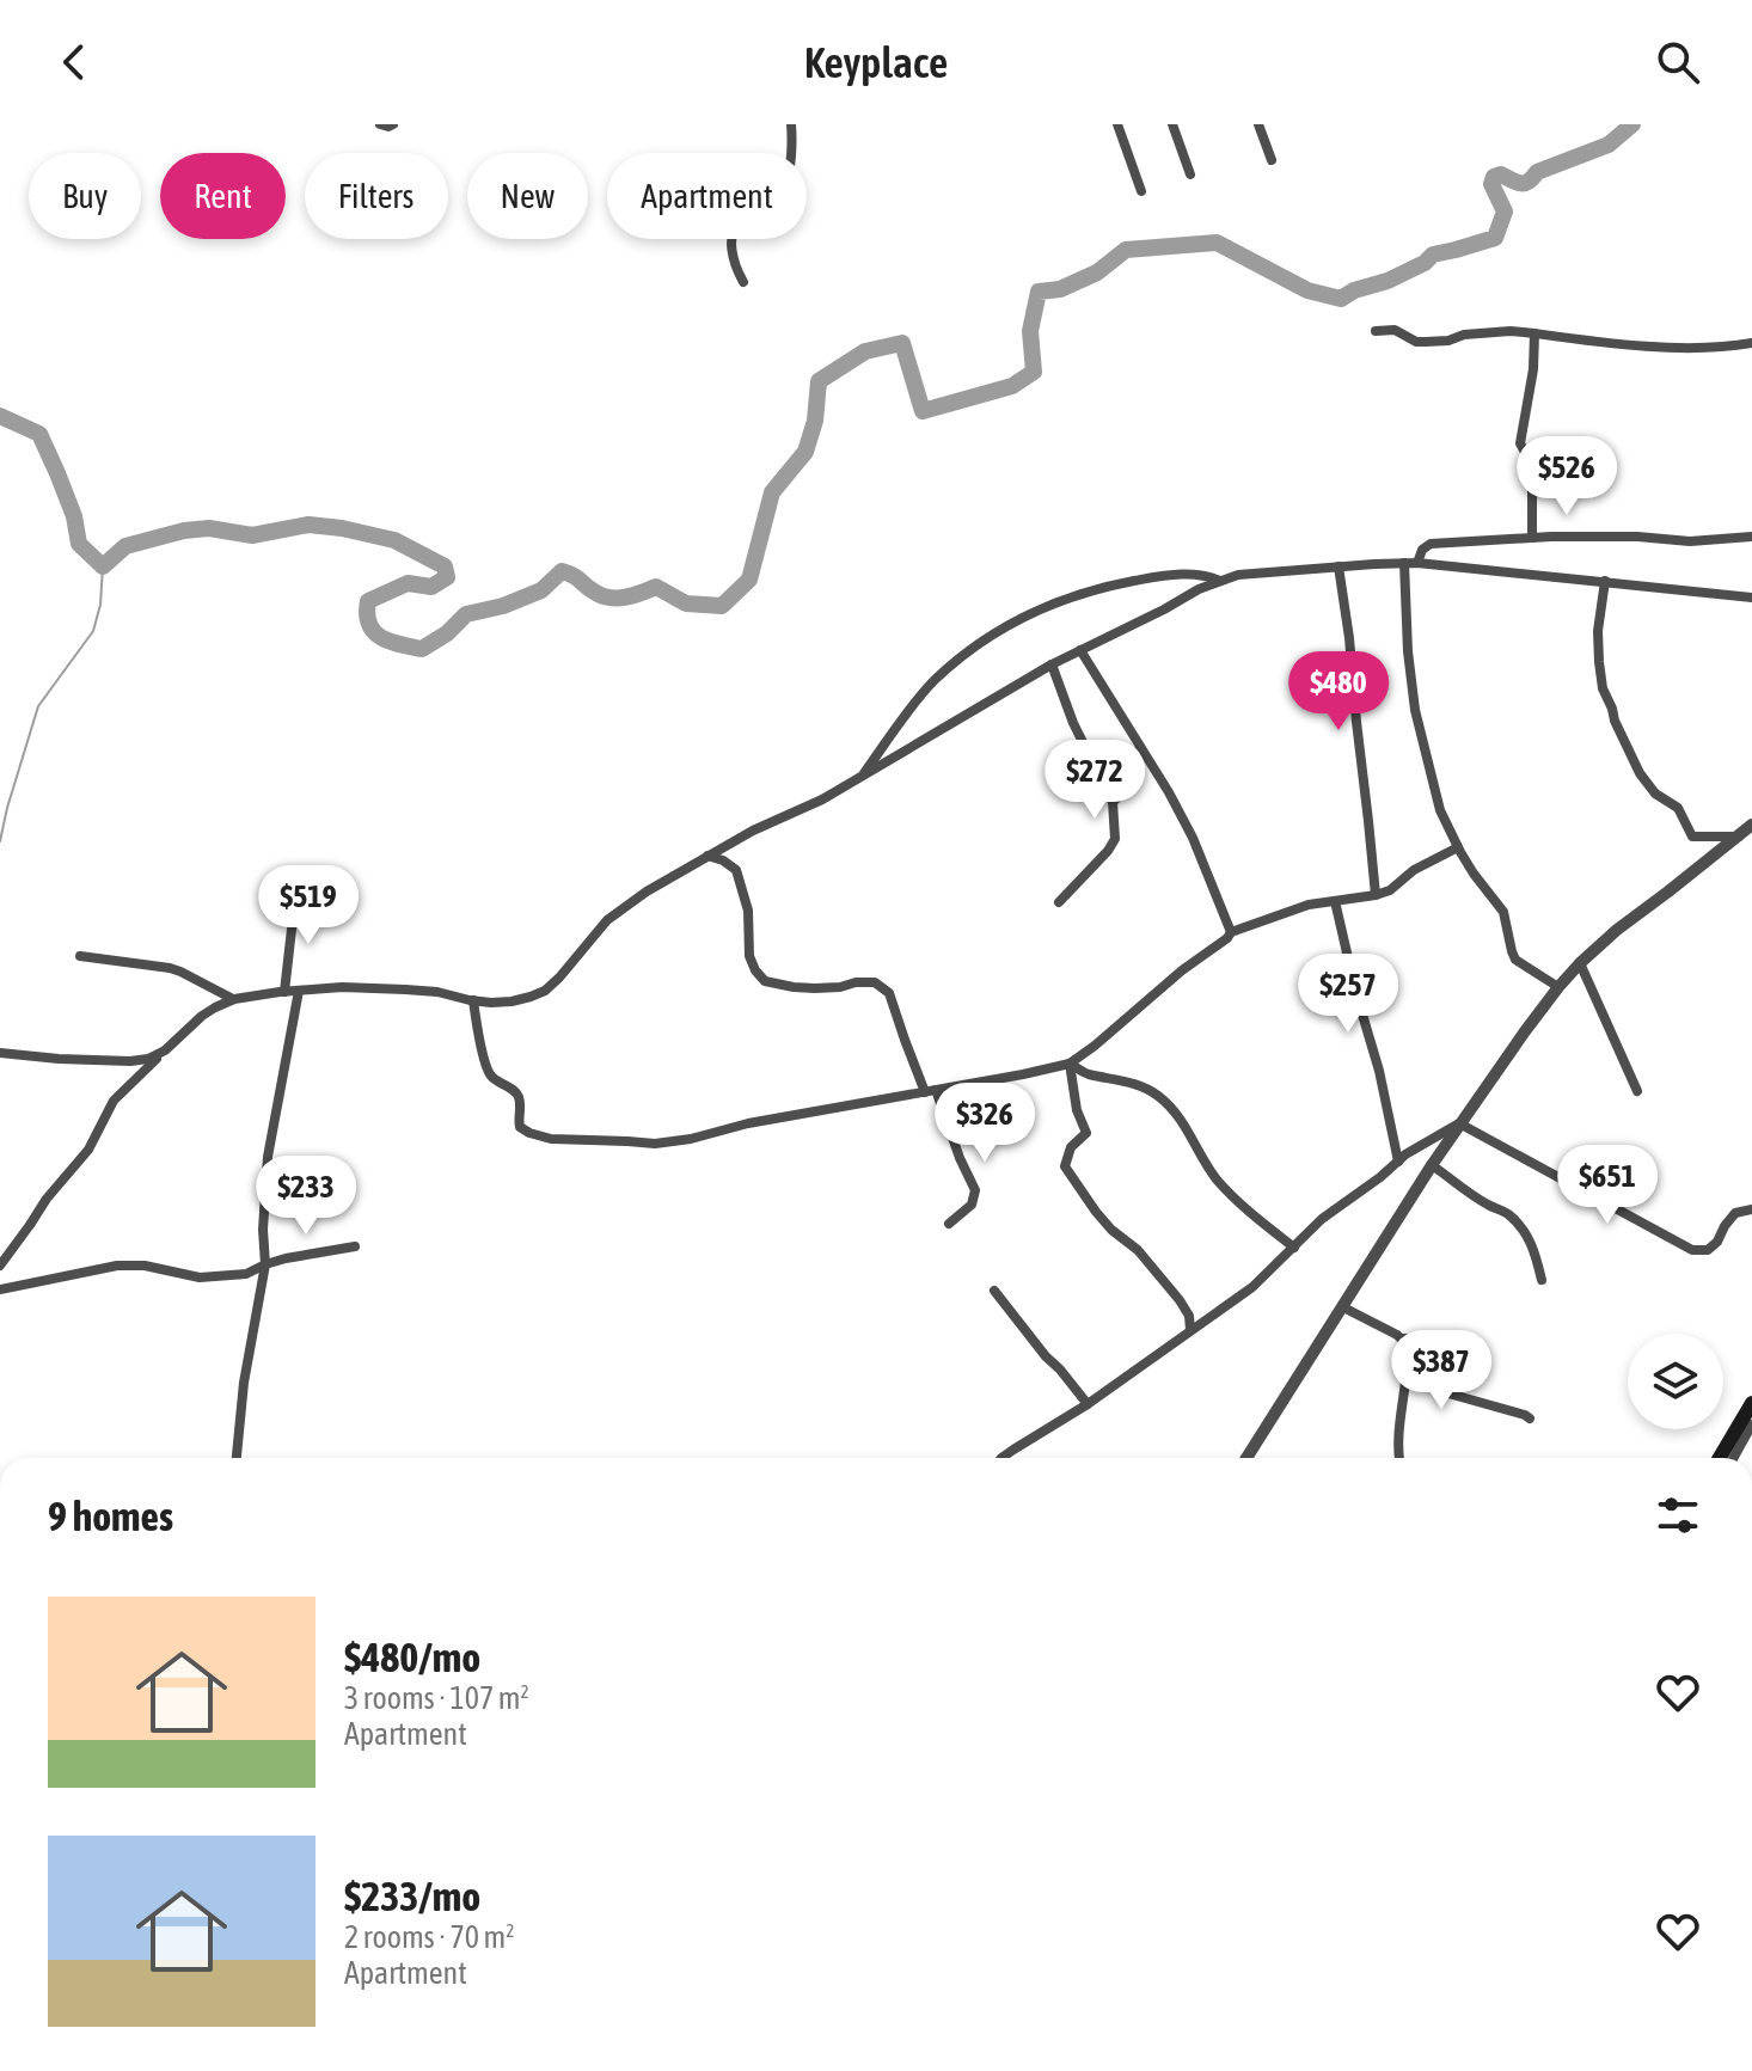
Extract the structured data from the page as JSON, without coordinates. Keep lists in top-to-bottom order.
{
  "page": {
    "header": "Keyplace",
    "chip": [
      "Buy",
      "Rent",
      "Filters",
      "New",
      "Apartment"
    ],
    "price": [
      "$526",
      "$480",
      "$272",
      "$519",
      "$257",
      "$326",
      "$651",
      "$233",
      "$387"
    ],
    "heading": "9 homes",
    "list": [
      {
        "name": "$480/mo",
        "note": "3 rooms · 107 m² · Apartment"
      },
      {
        "name": "$233/mo",
        "note": "2 rooms · 70 m² · Apartment"
      }
    ]
  }
}
